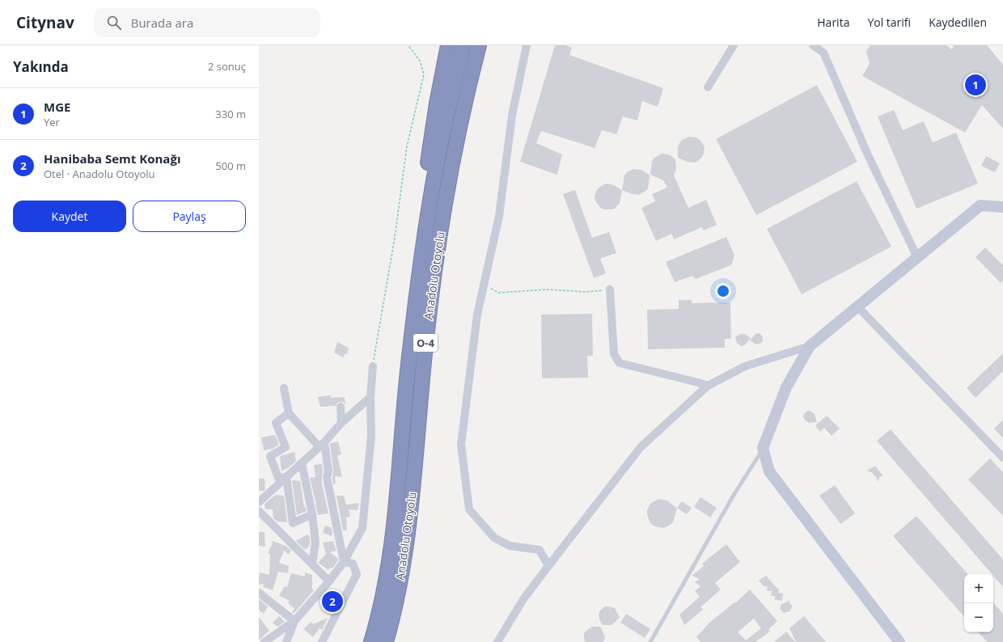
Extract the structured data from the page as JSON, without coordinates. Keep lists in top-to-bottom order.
{
  "streets": {
    "highway": ["Anadolu Otoyolu", "O-4"]
  },
  "page": {
    "header": "Citynav",
    "search": "Burada ara",
    "nav": ["Harita", "Yol tarifi", "Kaydedilen"],
    "heading": ["Yakında", "2 sonuç"],
    "pins": ["1", "2"],
    "list": [
      {
        "mark": "1",
        "name": "MGE",
        "note": "Yer",
        "value": "330 m"
      },
      {
        "mark": "2",
        "name": "Hanibaba Semt Konağı",
        "note": "Otel · Anadolu Otoyolu",
        "value": "500 m"
      }
    ],
    "buttons": ["Kaydet", "Paylaş"],
    "map_buttons": ["+", "−"]
  }
}
